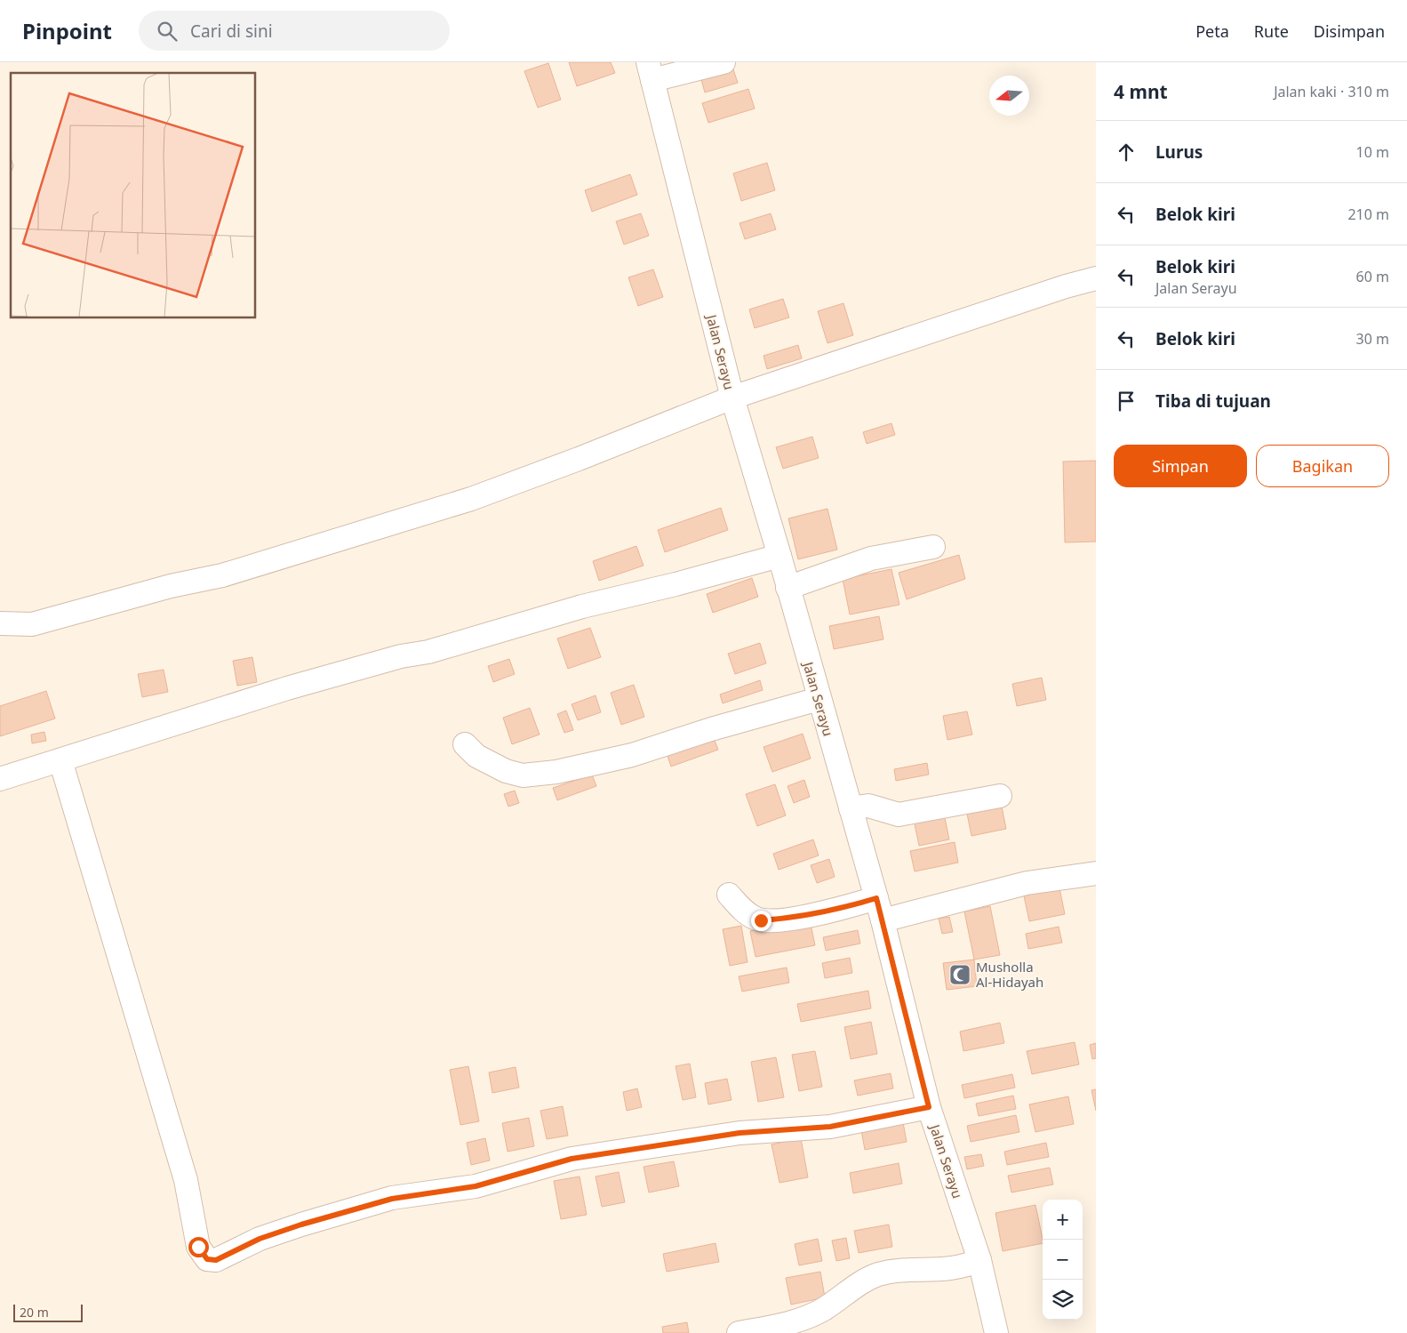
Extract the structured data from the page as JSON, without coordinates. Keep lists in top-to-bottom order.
{
  "streets": {
    "street": ["Jalan Serayu"]
  },
  "places": {
    "mosque": ["Musholla Al-Hidayah"]
  },
  "scale_bar": "20 m",
  "north": "left",
  "page": {
    "header": "Pinpoint",
    "search": "Cari di sini",
    "nav": ["Peta", "Rute", "Disimpan"],
    "heading": ["4 mnt", "Jalan kaki · 310 m"],
    "list": [
      ["Lurus", "10 m"],
      ["Belok kiri", "210 m"],
      ["Belok kiri", "Jalan Serayu", "60 m"],
      ["Belok kiri", "30 m"],
      "Tiba di tujuan"
    ],
    "buttons": ["Simpan", "Bagikan"],
    "map_buttons": ["+", "−"],
    "scale": "20 m"
  }
}
